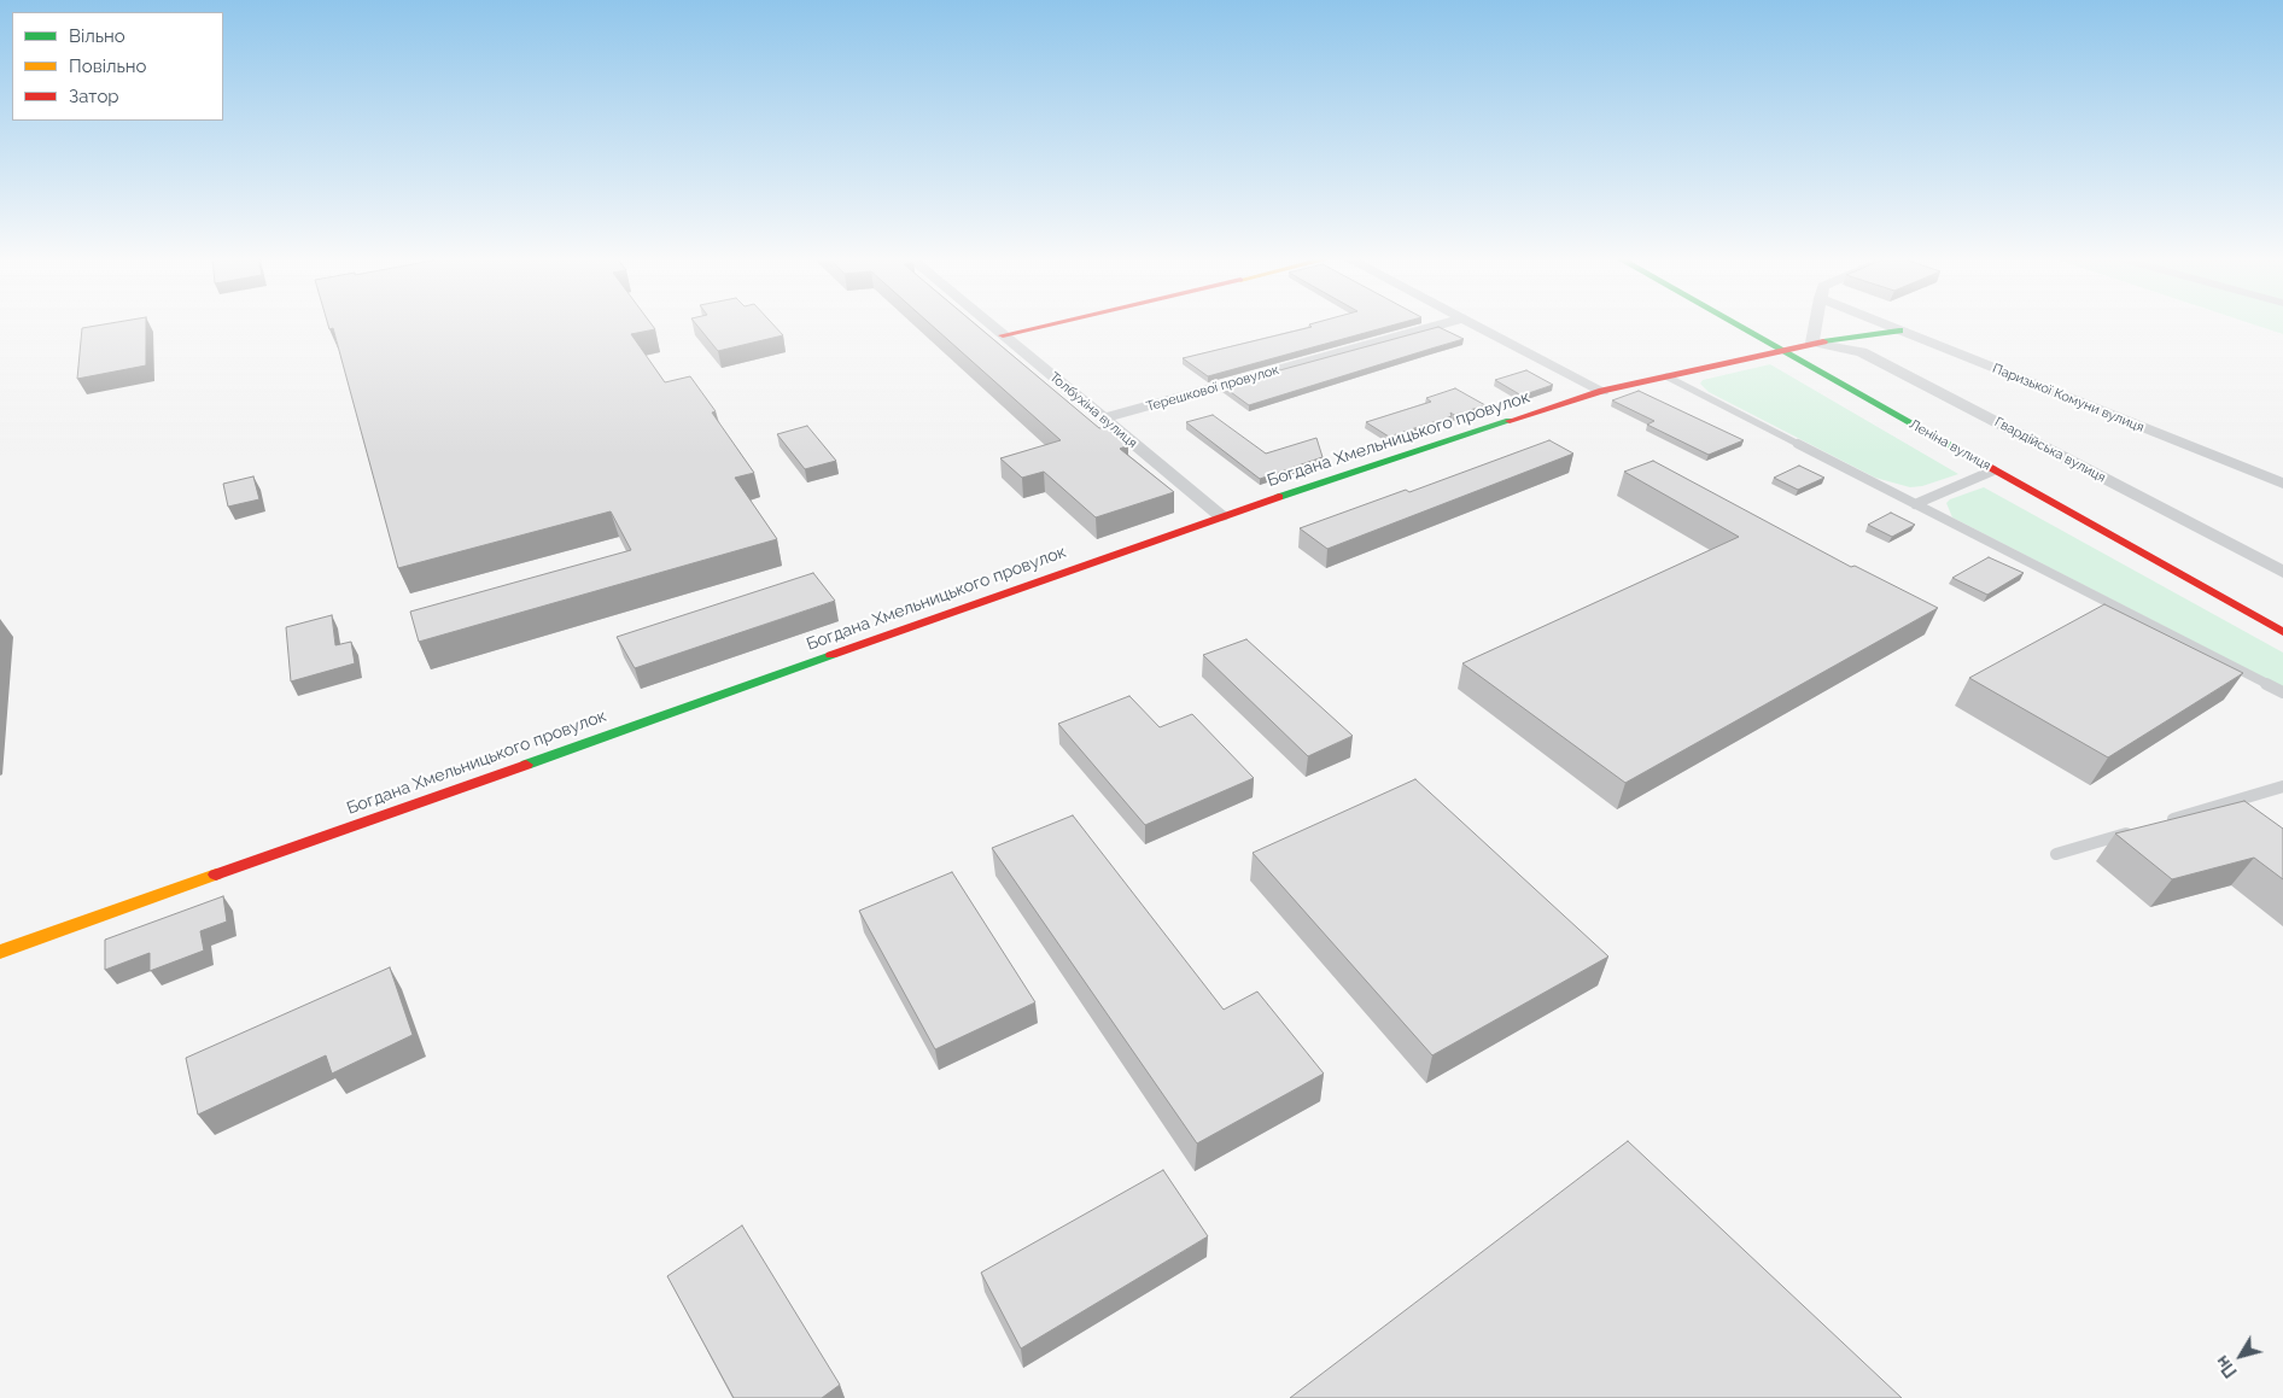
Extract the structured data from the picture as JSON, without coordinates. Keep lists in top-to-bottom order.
{
  "streets": {
    "street": [
      "Терешкової провулок",
      "Паризької Комуни вулиця",
      "Толбухіна вулиця",
      "Богдана Хмельницького провулок",
      "Леніна вулиця",
      "Гвардійська вулиця"
    ]
  },
  "crossings": [
    ["Терешкової провулок", "Толбухіна вулиця"],
    ["Паризької Комуни вулиця", "Богдана Хмельницького провулок"],
    ["Толбухіна вулиця", "Богдана Хмельницького провулок"],
    ["Богдана Хмельницького провулок", "Леніна вулиця"],
    ["Богдана Хмельницького провулок", "Гвардійська вулиця"]
  ],
  "legend": ["Вільно", "Повільно", "Затор"],
  "north": "bottom left"
}
